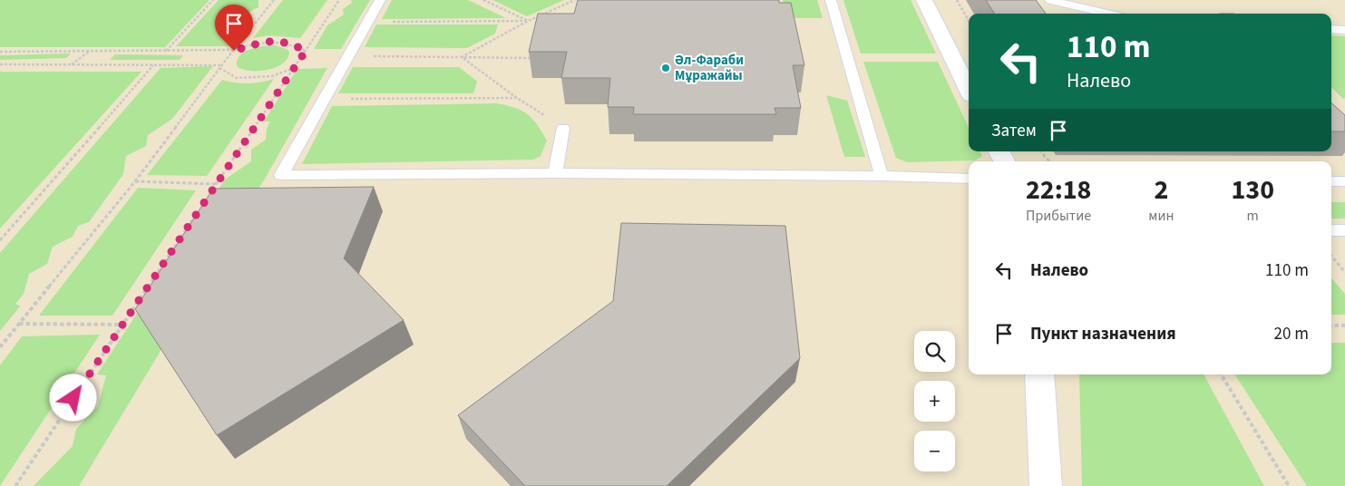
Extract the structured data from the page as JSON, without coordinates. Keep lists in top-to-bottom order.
{
  "places": ["Әл-Фараби Мұражайы"],
  "page": {
    "turn": ["110 m", "Налево"],
    "then": "Затем",
    "eta": [
      "22:18",
      "Прибытие",
      "2",
      "мин",
      "130",
      "m"
    ],
    "list": [
      {
        "name": "Налево",
        "value": "110 m"
      },
      {
        "name": "Пункт назначения",
        "value": "20 m"
      }
    ],
    "map_buttons": ["+", "−"]
  }
}
